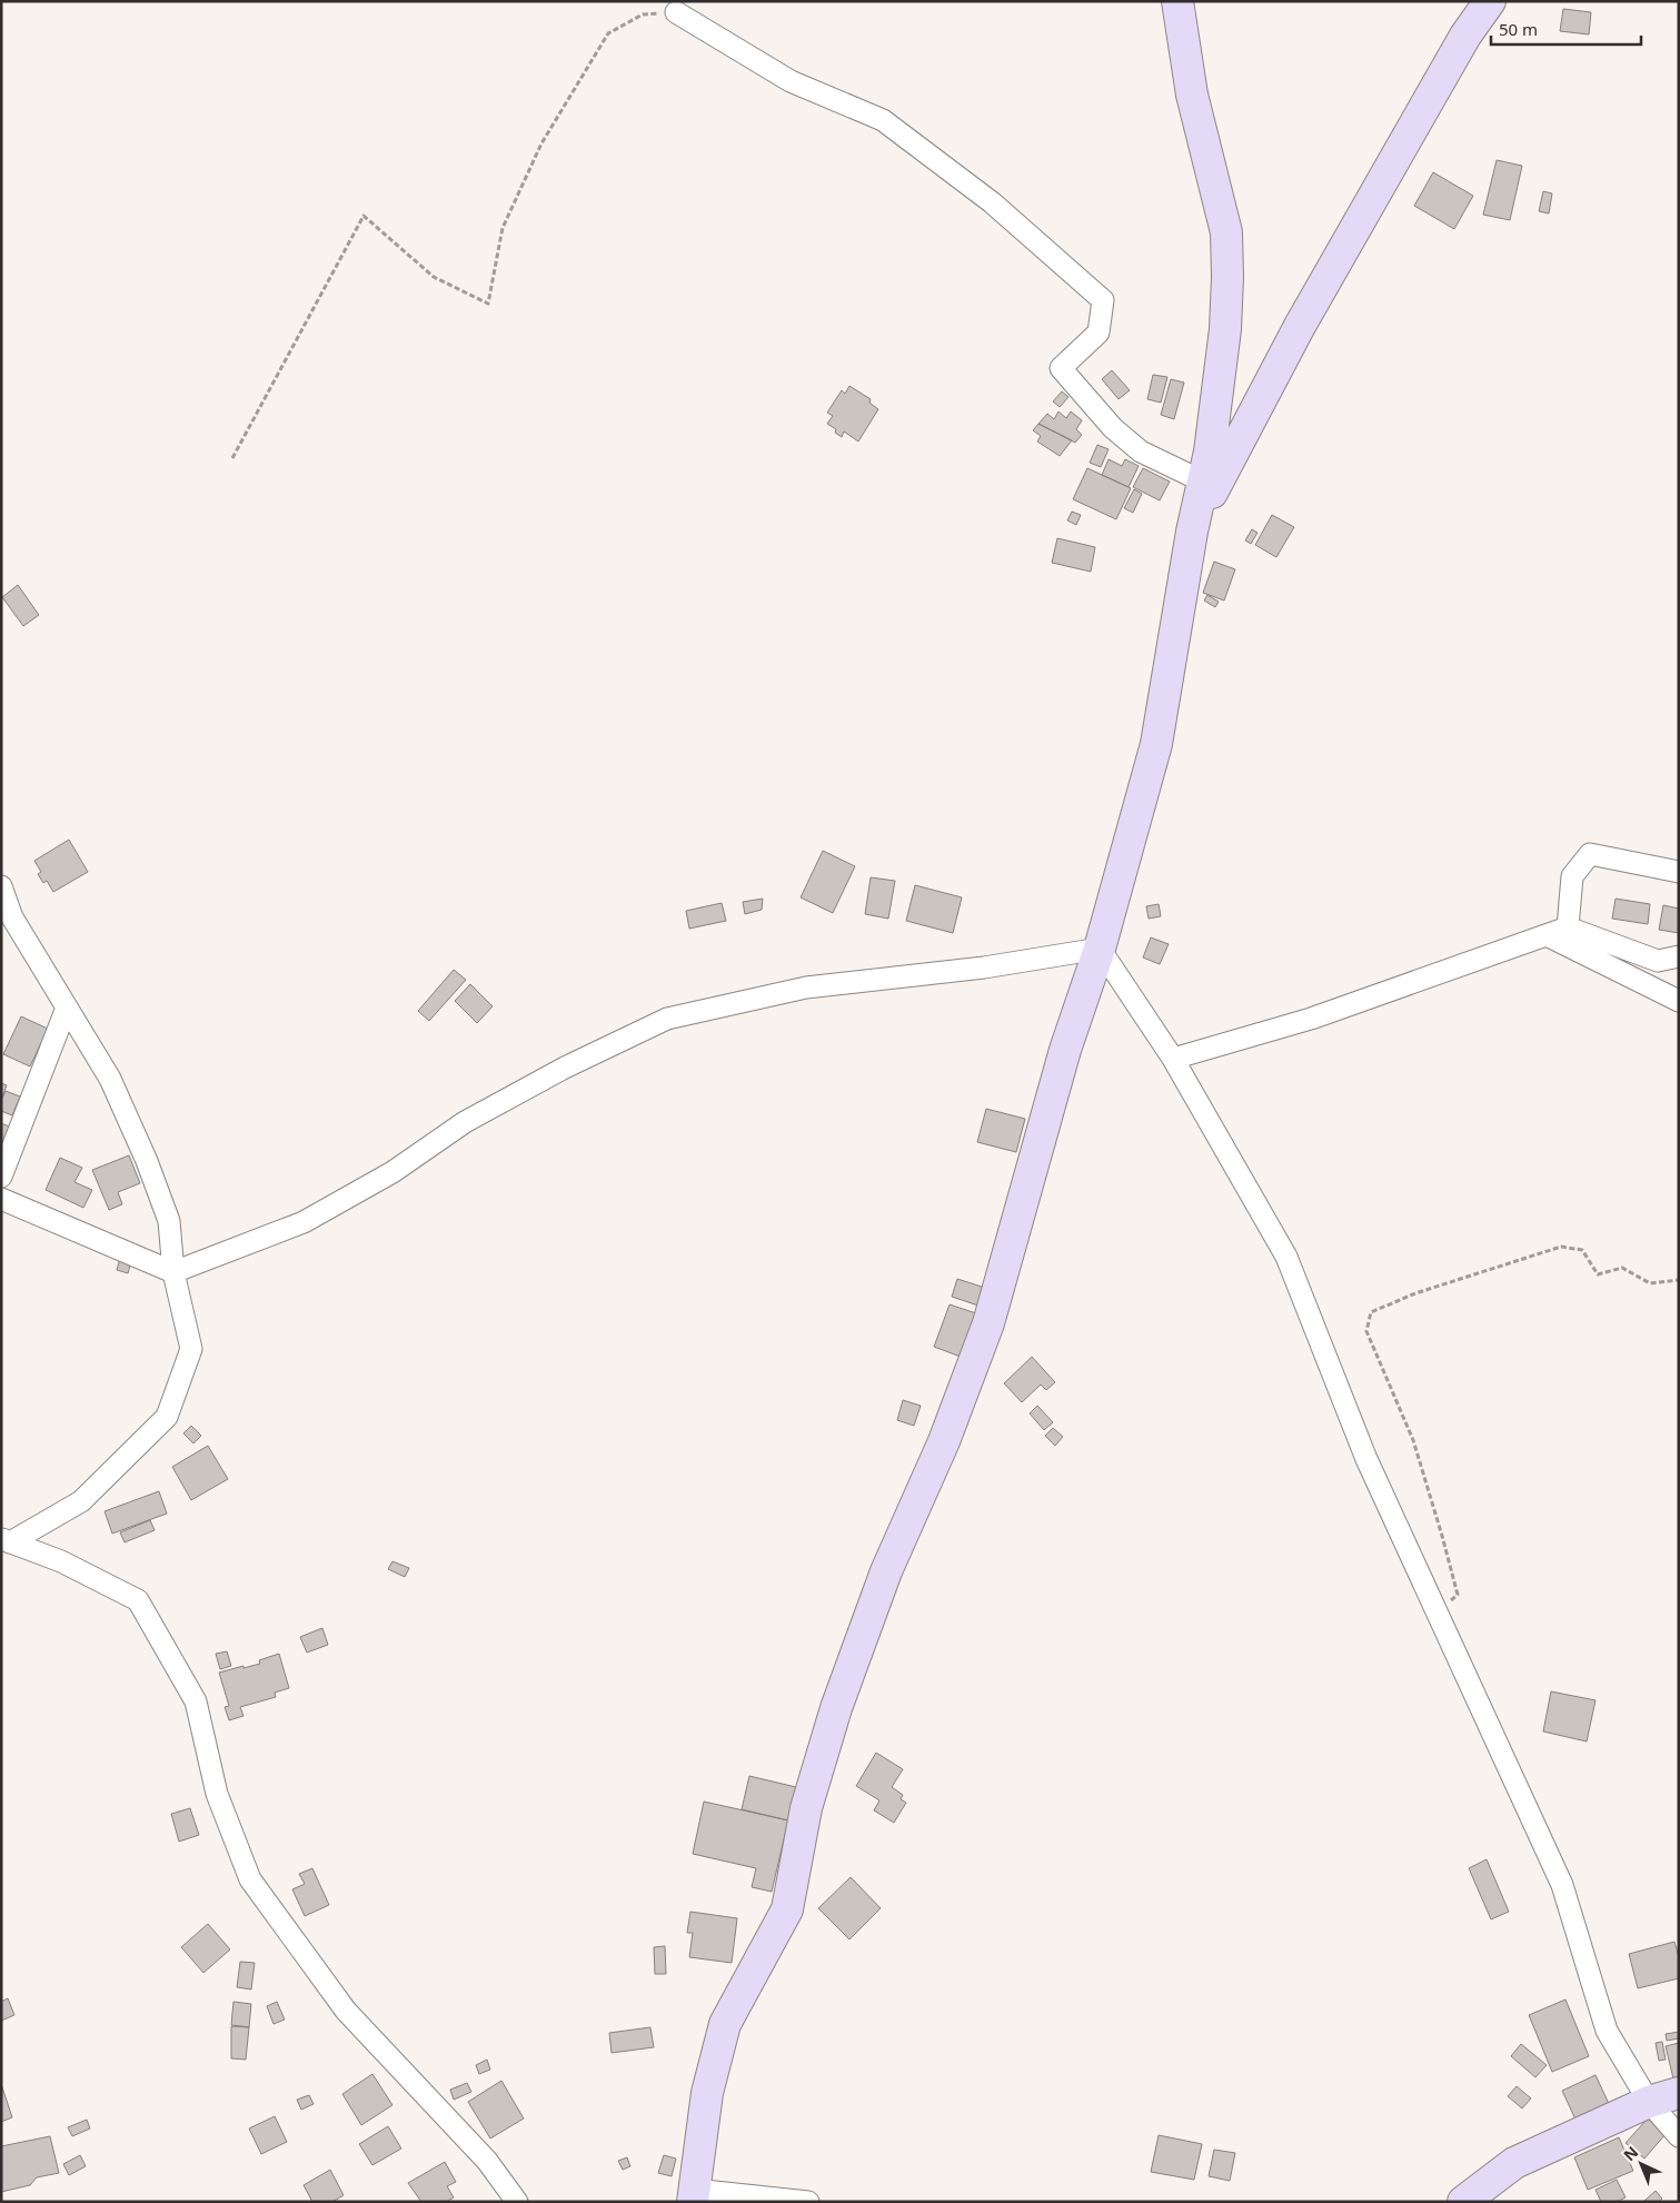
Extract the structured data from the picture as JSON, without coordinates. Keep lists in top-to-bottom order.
{
  "scale_bar": "50 m",
  "north": "top left"
}
